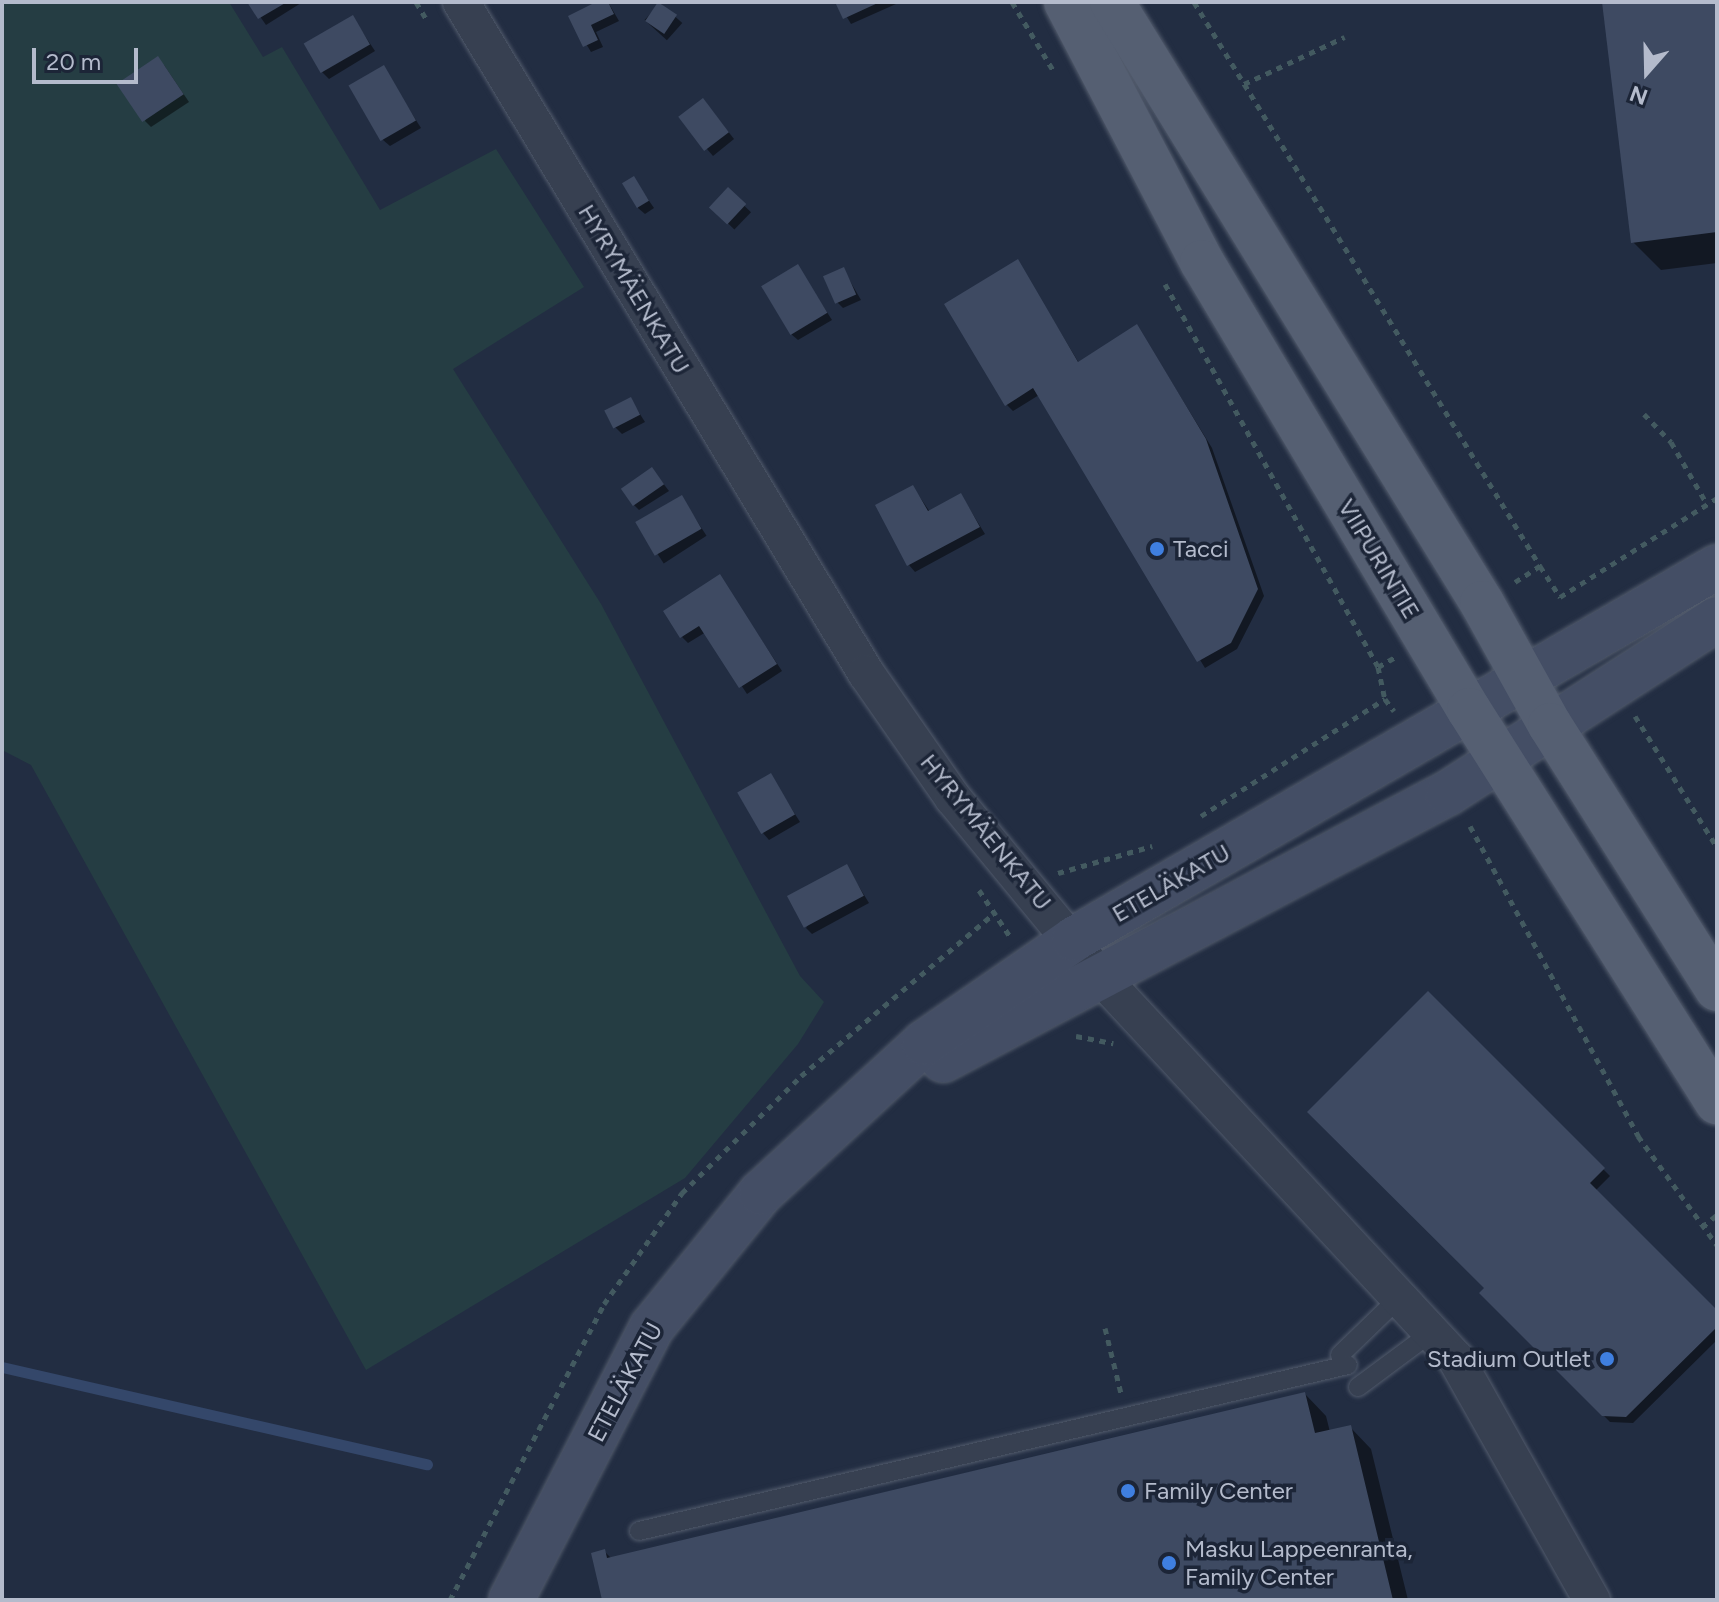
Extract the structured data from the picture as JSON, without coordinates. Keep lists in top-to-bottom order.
{
  "streets": {
    "main road": ["VIIPURINTIE", "ETELÄKATU"],
    "street": ["HYRYMÄENKATU"]
  },
  "crossings": [
    ["HYRYMÄENKATU", "ETELÄKATU"],
    ["VIIPURINTIE", "ETELÄKATU"]
  ],
  "places": [
    "Tacci",
    "Stadium Outlet",
    "Family Center",
    "Masku Lappeenranta, Family Center"
  ],
  "scale_bar": "20 m",
  "north": "bottom"
}
